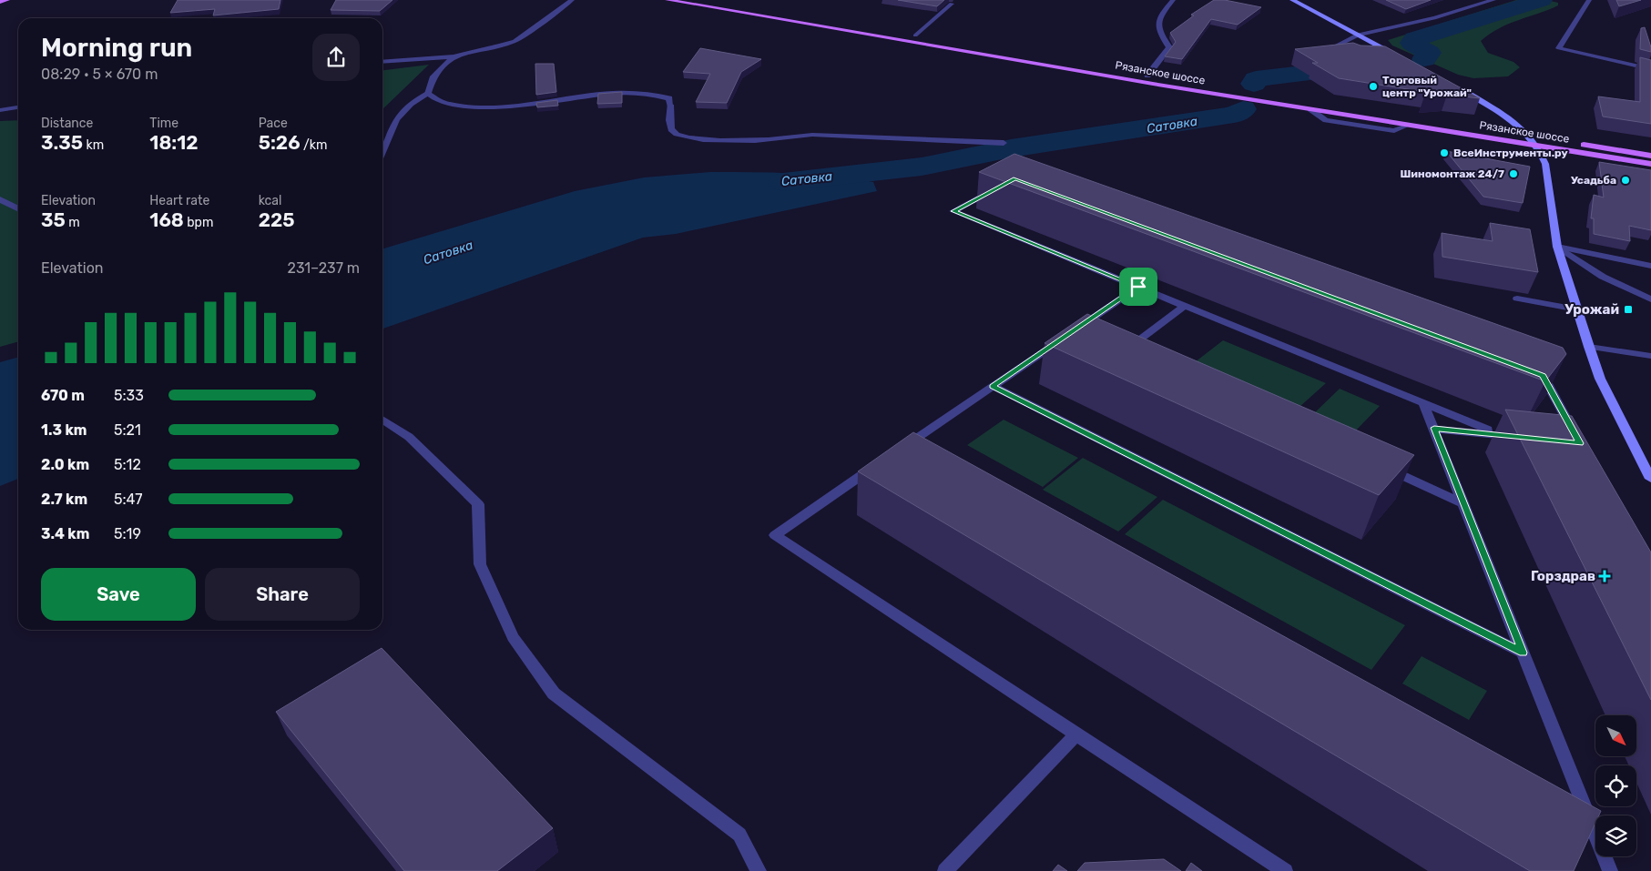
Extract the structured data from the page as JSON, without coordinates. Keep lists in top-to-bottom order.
{
  "streets": {
    "main road": ["Рязанское шоссе"]
  },
  "water": ["Сатовка"],
  "places": {
    "other": [
      "Торговый центр \"Урожай\"",
      "ВсеИнструменты.ру",
      "Шиномонтаж 24/7",
      "Усадьба"
    ],
    "transit": ["Урожай"],
    "health": ["Горздрав"]
  },
  "north": "bottom right",
  "page": {
    "heading": ["Morning run", "08:29 · 5 × 670 m"],
    "stats": [
      ["Distance", "3.35 km"],
      ["Time", "18:12"],
      ["Pace", "5:26 /km"],
      ["Elevation", "35 m"],
      ["Heart rate", "168 bpm"],
      ["kcal", "225"]
    ],
    "chart": ["Elevation", "231–237 m"],
    "list": [
      {
        "name": "670 m",
        "note": "5:33"
      },
      {
        "name": "1.3 km",
        "note": "5:21"
      },
      {
        "name": "2.0 km",
        "note": "5:12"
      },
      {
        "name": "2.7 km",
        "note": "5:47"
      },
      {
        "name": "3.4 km",
        "note": "5:19"
      }
    ],
    "buttons": ["Save", "Share"]
  }
}
